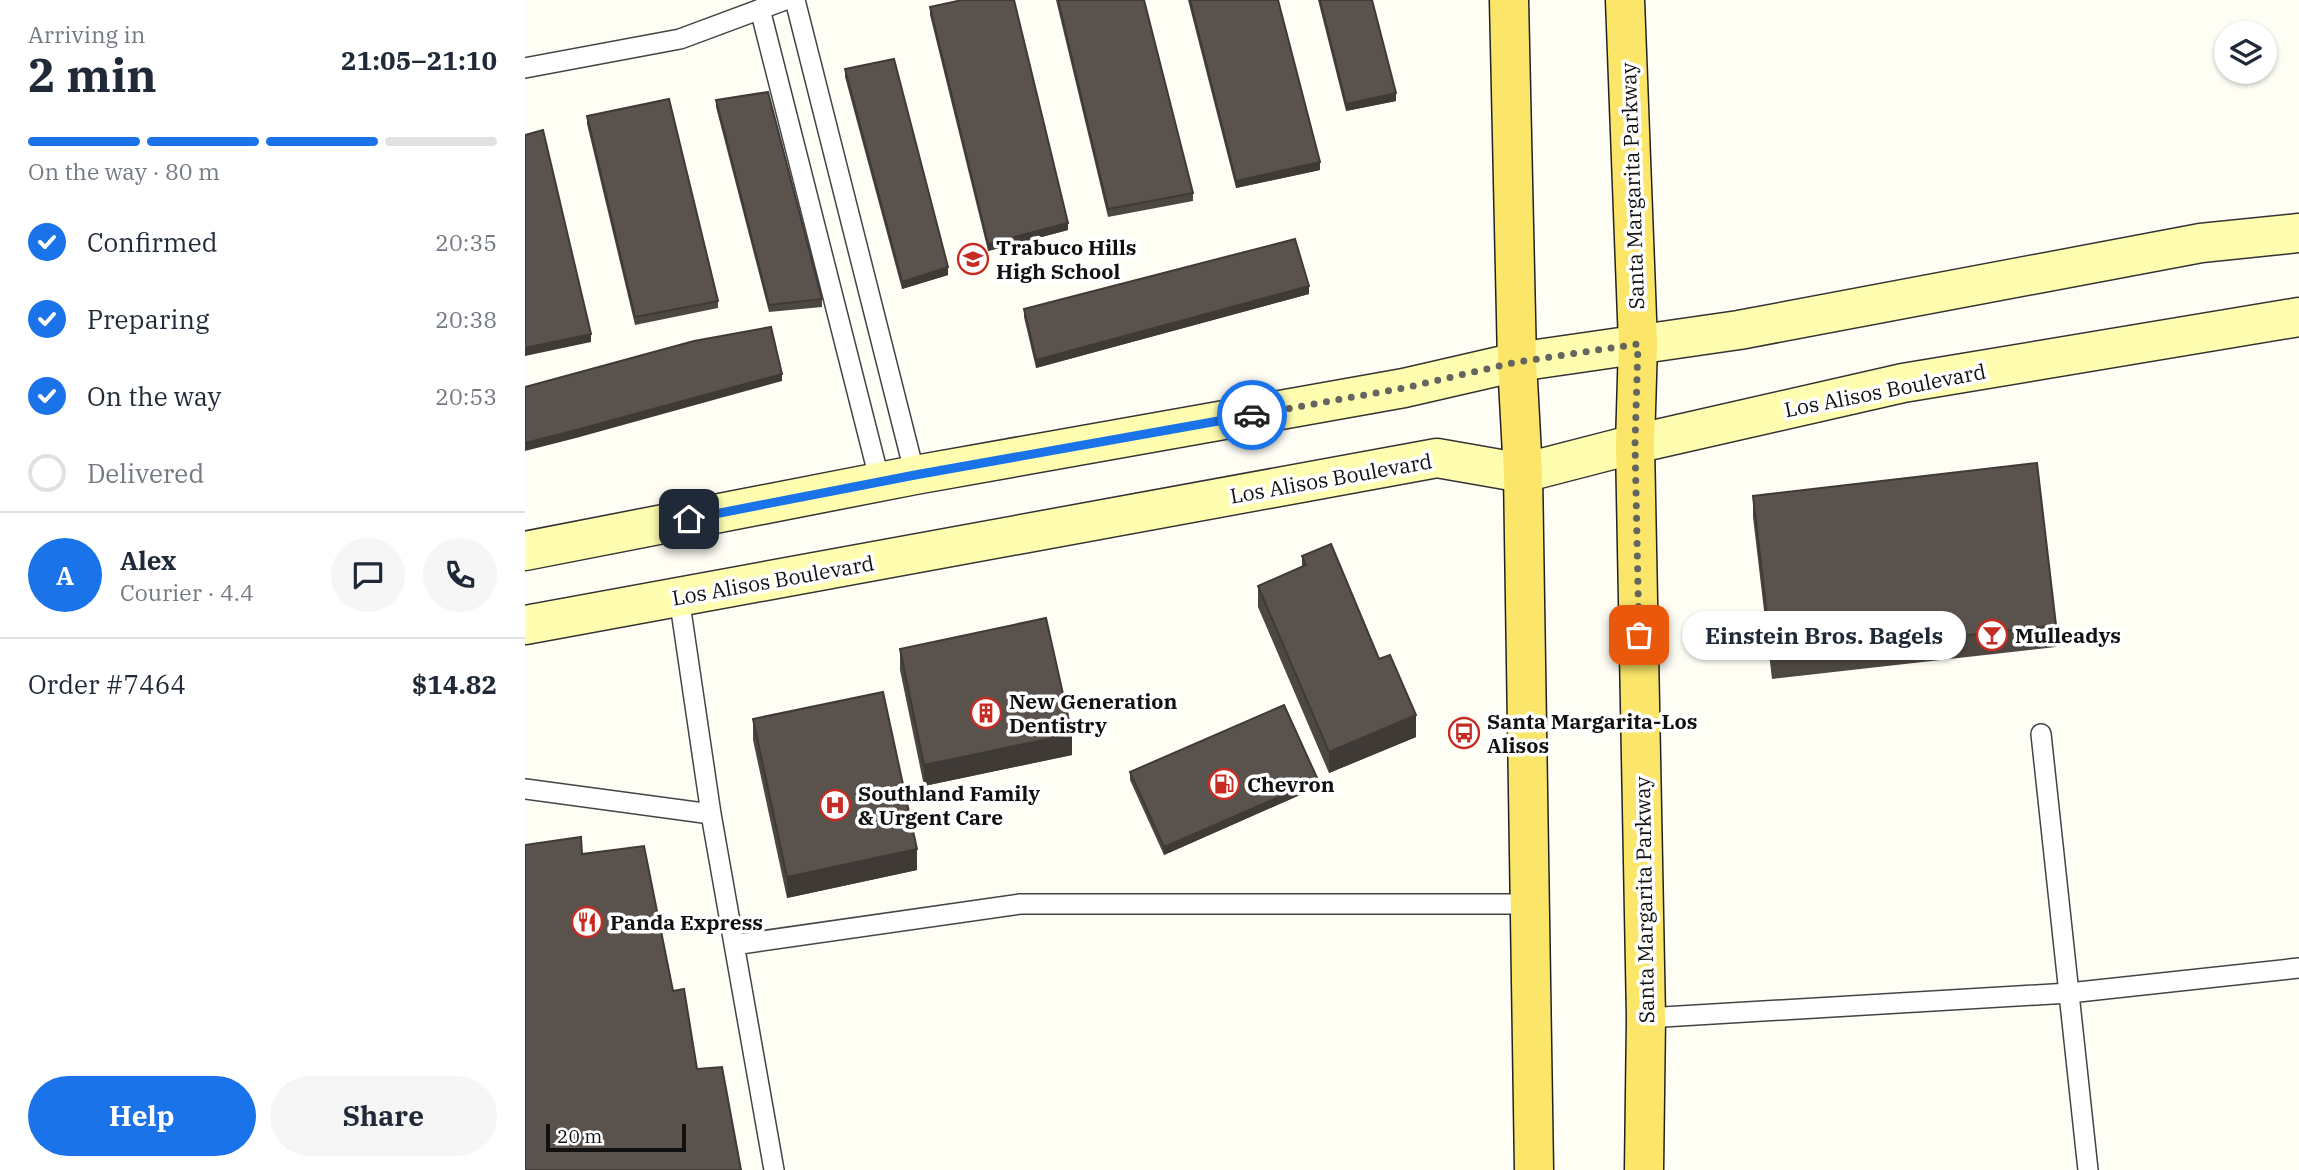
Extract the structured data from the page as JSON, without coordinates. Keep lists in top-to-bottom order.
{
  "streets": {
    "main road": ["Santa Margarita Parkway", "Los Alisos Boulevard"]
  },
  "crossings": [
    ["Santa Margarita Parkway", "Los Alisos Boulevard"]
  ],
  "places": {
    "school or university": ["Trabuco Hills High School"],
    "other": ["Einstein Bros. Bagels"],
    "bar": ["Mulleadys"],
    "building": ["New Generation Dentistry"],
    "bus stop": ["Santa Margarita-Los Alisos"],
    "fuel station": ["Chevron"],
    "hospital": ["Southland Family & Urgent Care"],
    "restaurant": ["Panda Express"]
  },
  "scale_bar": "20 m",
  "page": {
    "heading": ["2 min", "Arriving in", "21:05–21:10"],
    "panel": [
      "Alex",
      "Courier · 4.4",
      "Order #7464",
      "$14.82"
    ],
    "bar": "On the way · 80 m",
    "list": [
      ["Confirmed", "20:35"],
      ["Preparing", "20:38"],
      ["On the way", "20:53"],
      "Delivered"
    ],
    "round": "A",
    "bubble": "Einstein Bros. Bagels",
    "buttons": ["Help", "Share"],
    "scale": "20 m"
  }
}
